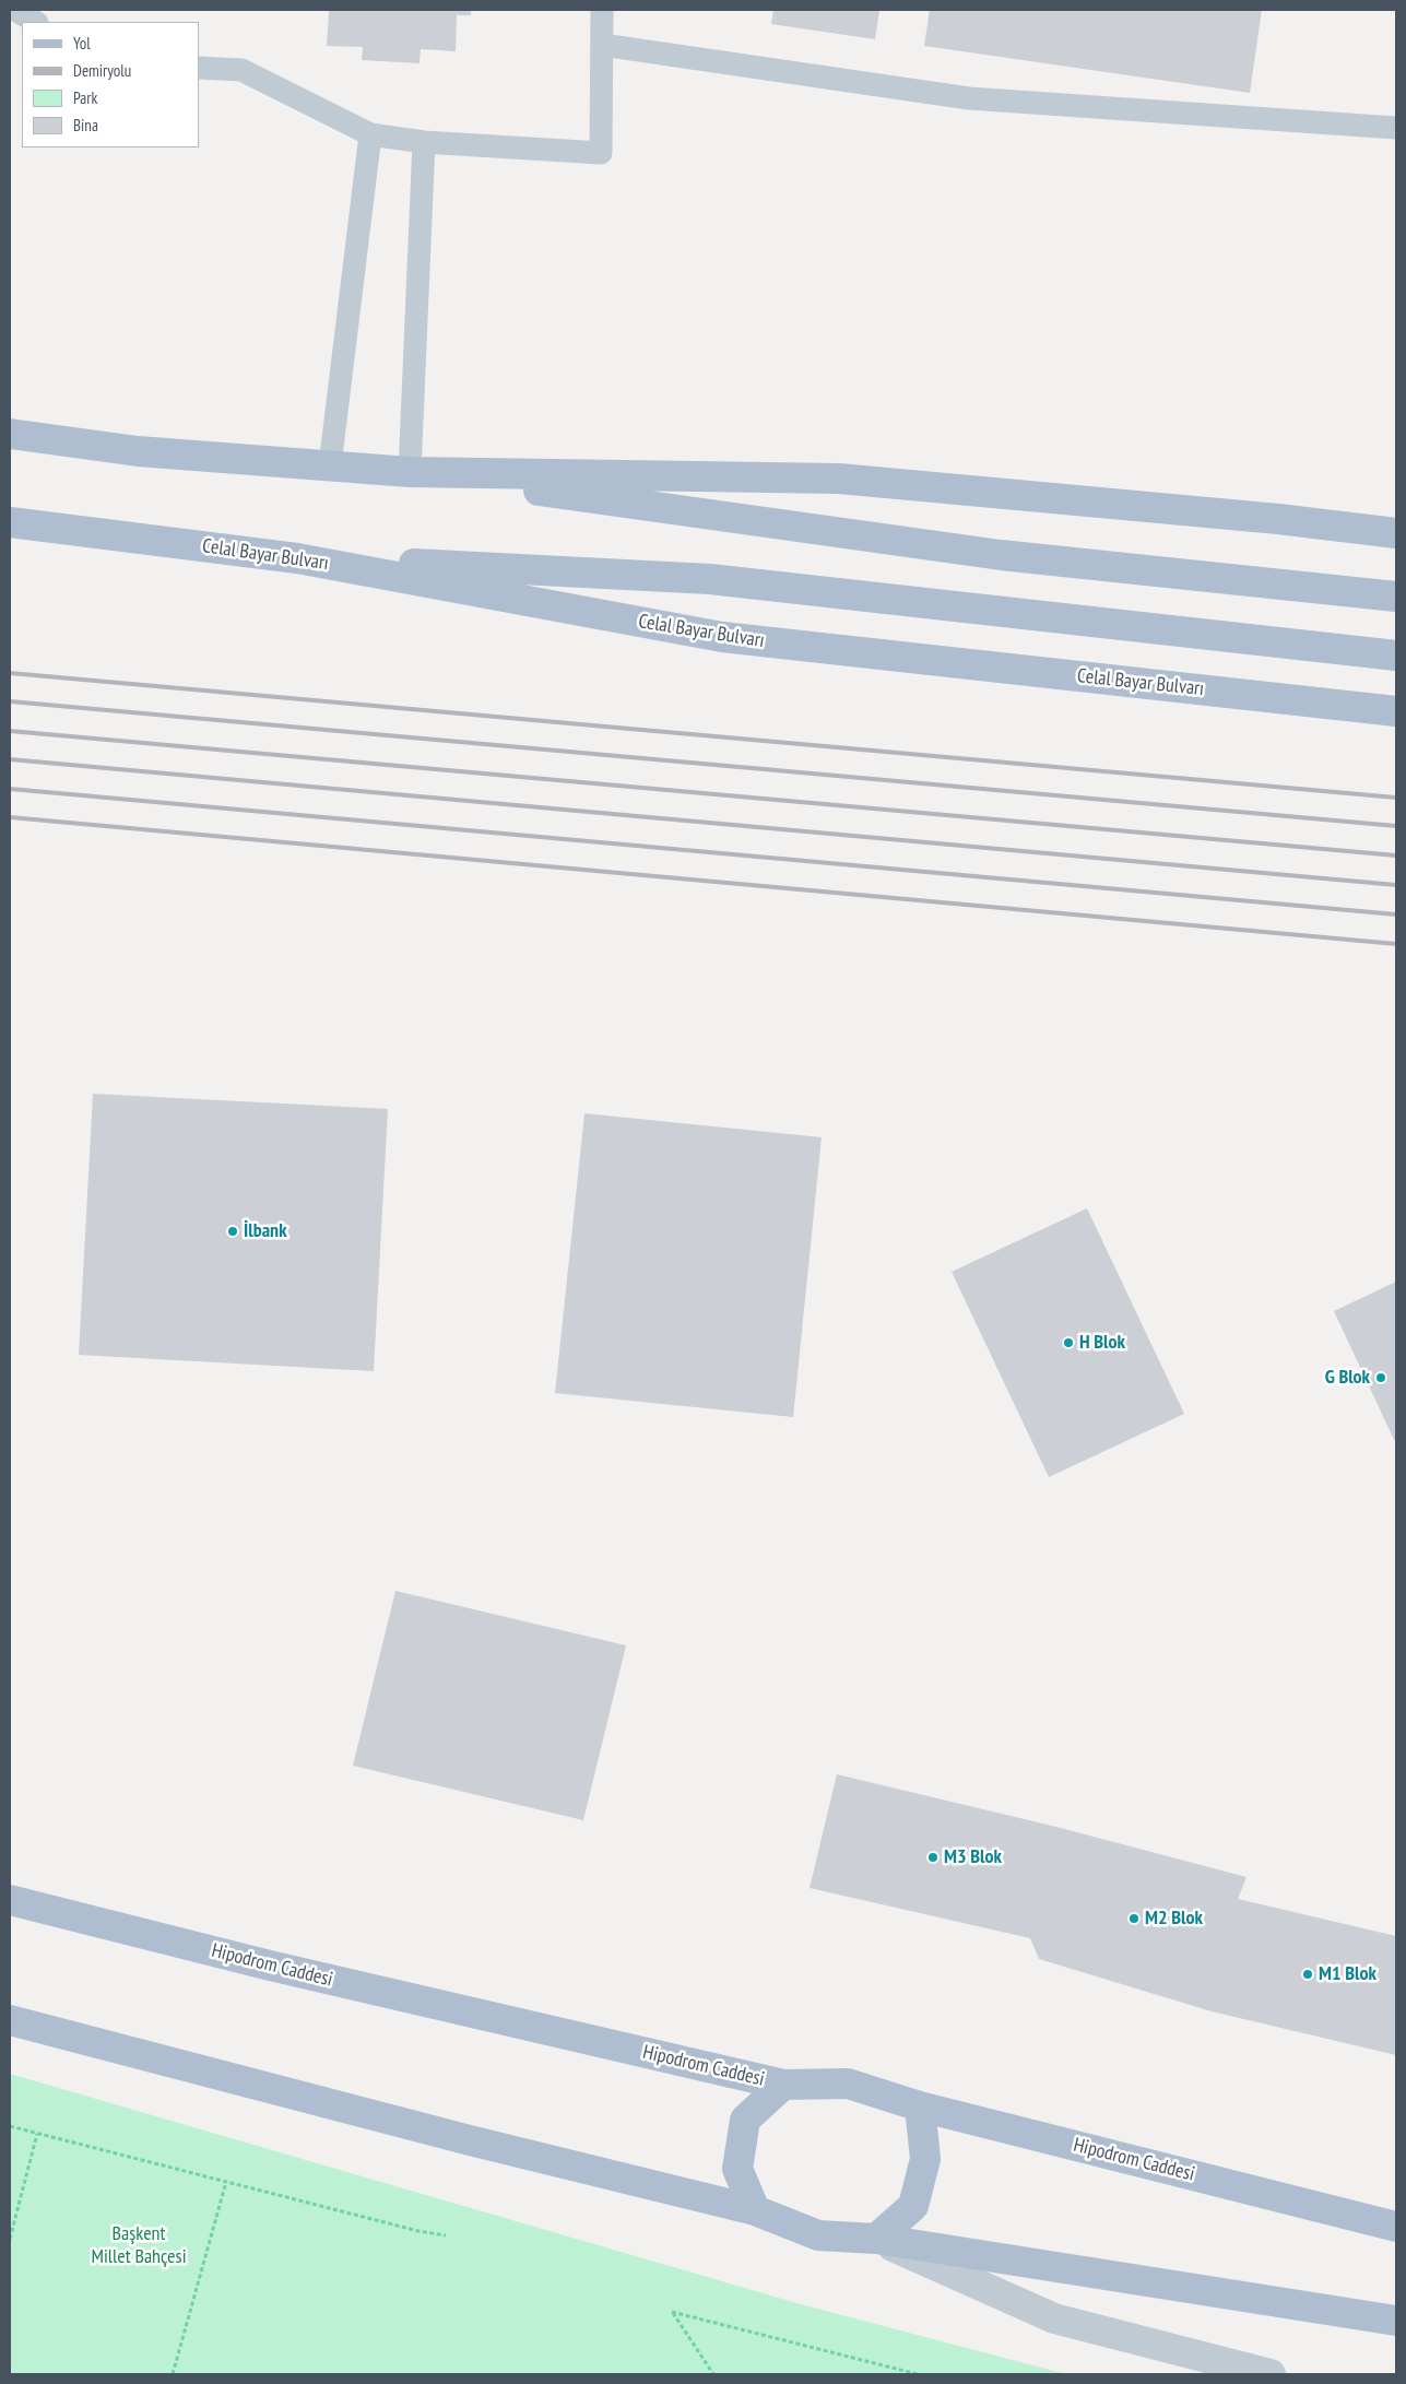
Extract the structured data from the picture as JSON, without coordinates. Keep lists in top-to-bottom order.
{
  "streets": {
    "main road": ["Celal Bayar Bulvarı", "Hipodrom Caddesi"]
  },
  "parks": ["Başkent Millet Bahçesi"],
  "places": [
    "İlbank",
    "H Blok",
    "G Blok",
    "M3 Blok",
    "M2 Blok",
    "M1 Blok"
  ],
  "legend": [
    "Yol",
    "Demiryolu",
    "Park",
    "Bina"
  ]
}
